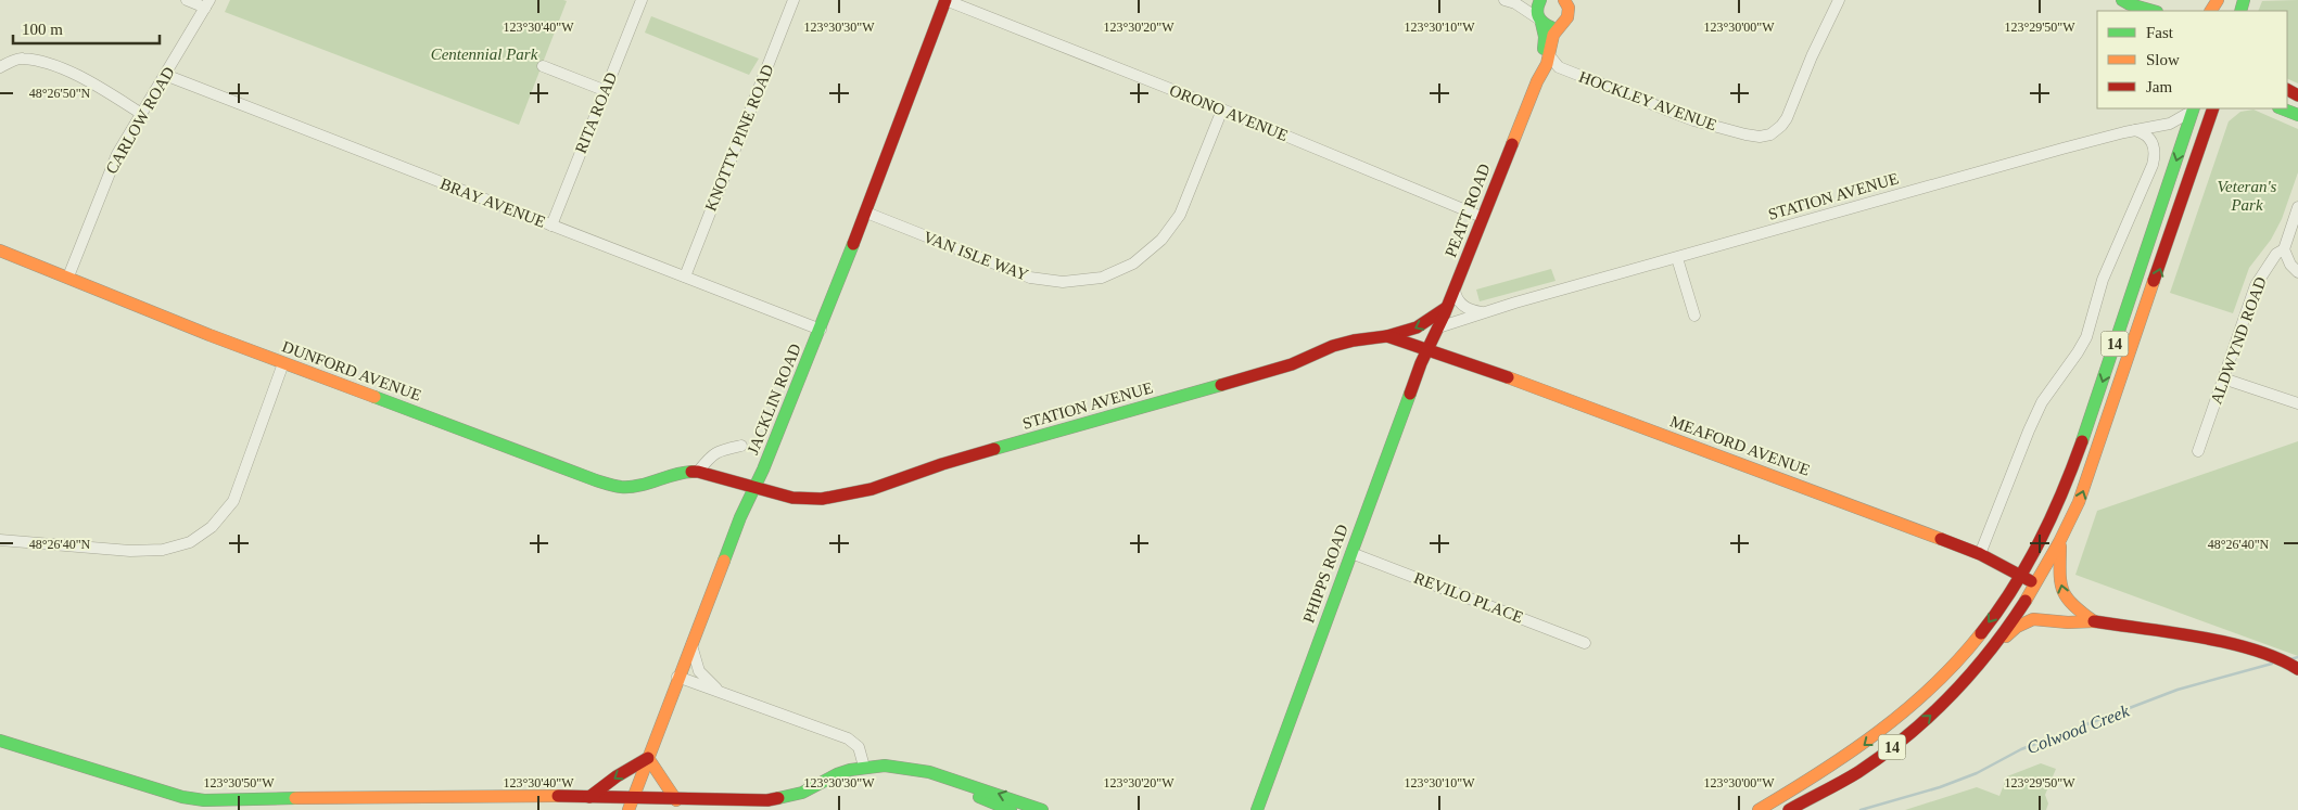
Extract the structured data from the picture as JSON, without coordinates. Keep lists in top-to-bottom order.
{
  "streets": {
    "main road": [
      "STATION AVENUE",
      "PEATT ROAD",
      "14",
      "DUNFORD AVENUE",
      "JACKLIN ROAD",
      "MEAFORD AVENUE",
      "PHIPPS ROAD"
    ],
    "street": [
      "HOCKLEY AVENUE",
      "RITA ROAD",
      "ORONO AVENUE",
      "CARLOW ROAD",
      "KNOTTY PINE ROAD",
      "BRAY AVENUE",
      "VAN ISLE WAY",
      "ALDWYND ROAD",
      "REVILO PLACE"
    ]
  },
  "crossings": [
    ["HOCKLEY AVENUE", "PEATT ROAD"],
    ["RITA ROAD", "BRAY AVENUE"],
    ["ORONO AVENUE", "PEATT ROAD"],
    ["ORONO AVENUE", "VAN ISLE WAY"],
    ["ORONO AVENUE", "JACKLIN ROAD"],
    ["CARLOW ROAD", "BRAY AVENUE"],
    ["CARLOW ROAD", "DUNFORD AVENUE"],
    ["KNOTTY PINE ROAD", "BRAY AVENUE"],
    ["STATION AVENUE", "PEATT ROAD"],
    ["STATION AVENUE", "14"],
    ["STATION AVENUE", "DUNFORD AVENUE"],
    ["STATION AVENUE", "JACKLIN ROAD"],
    ["STATION AVENUE", "MEAFORD AVENUE"],
    ["STATION AVENUE", "PHIPPS ROAD"],
    ["BRAY AVENUE", "JACKLIN ROAD"],
    ["PEATT ROAD", "MEAFORD AVENUE"],
    ["PEATT ROAD", "PHIPPS ROAD"],
    ["VAN ISLE WAY", "JACKLIN ROAD"],
    ["14", "MEAFORD AVENUE"],
    ["DUNFORD AVENUE", "JACKLIN ROAD"],
    ["MEAFORD AVENUE", "PHIPPS ROAD"],
    ["PHIPPS ROAD", "REVILO PLACE"]
  ],
  "water": ["Colwood Creek"],
  "parks": ["Centennial Park", "Veteran's Park"],
  "legend": ["Fast", "Slow", "Jam"],
  "scale_bar": "100 m",
  "coordinates": [
    "123°30'40\"W",
    "123°30'30\"W",
    "123°30'20\"W",
    "123°30'10\"W",
    "123°30'00\"W",
    "123°29'50\"W",
    "48°26'50\"N",
    "48°26'40\"N",
    "123°30'50\"W"
  ]
}
